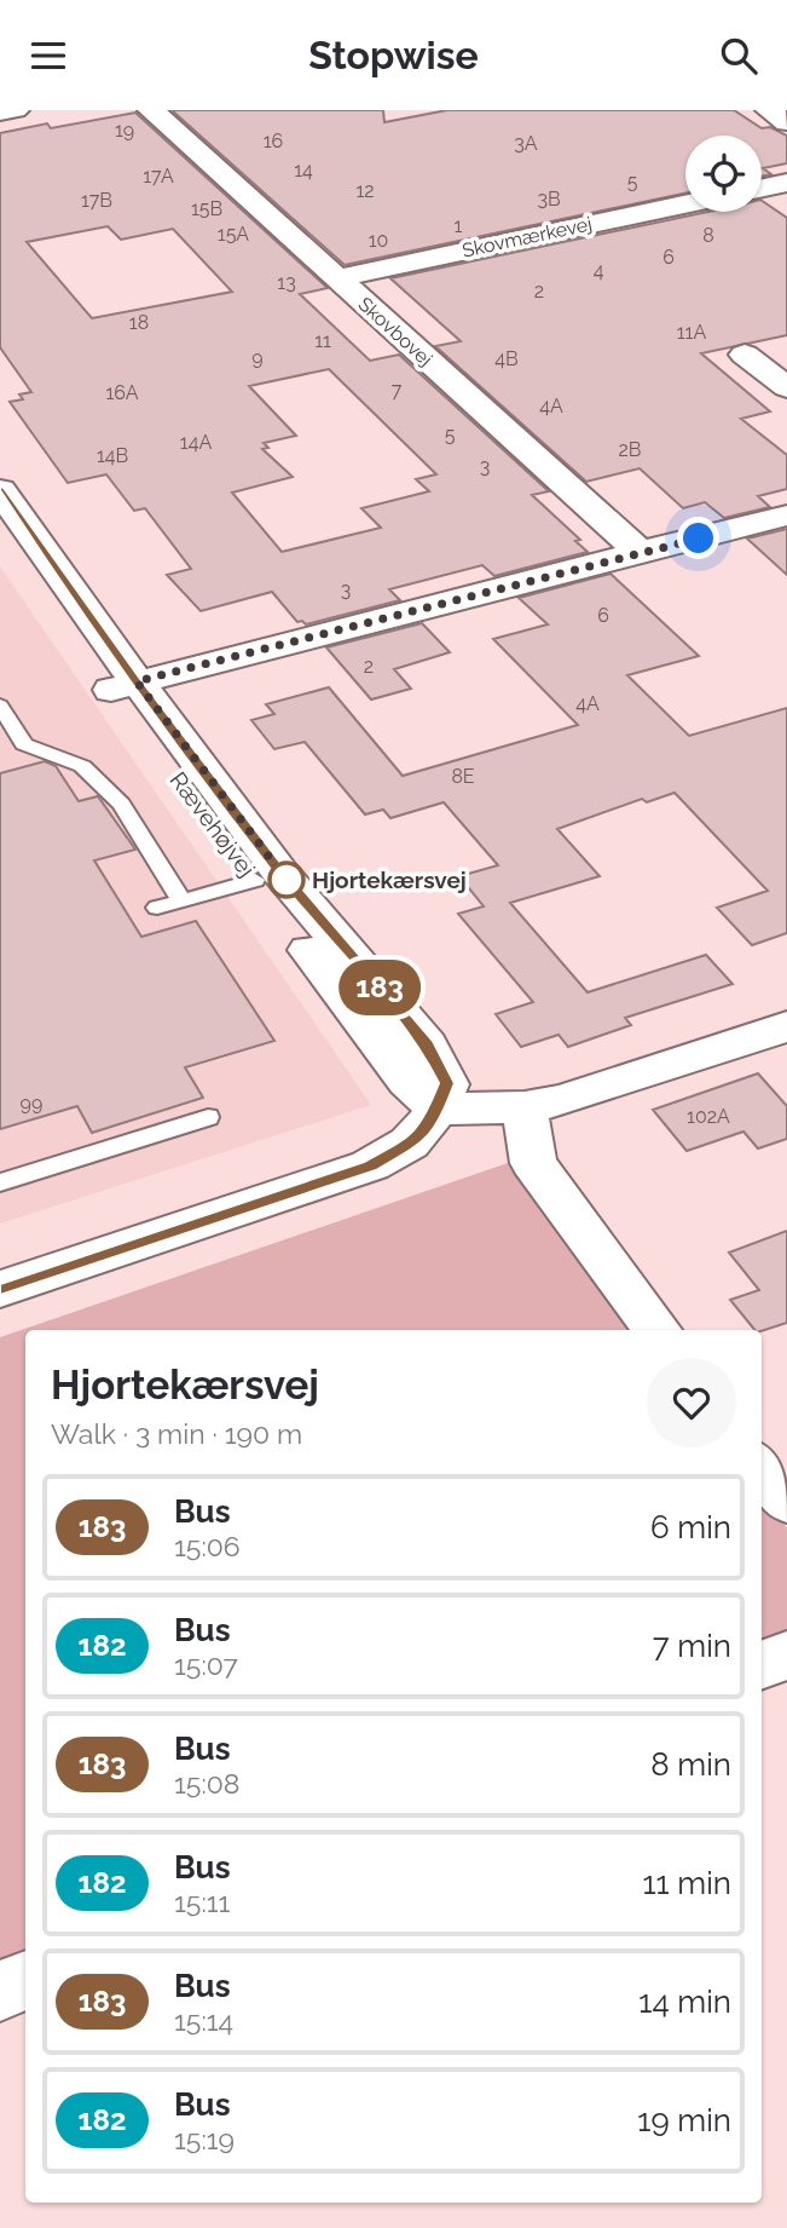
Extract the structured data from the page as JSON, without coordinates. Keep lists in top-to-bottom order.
{
  "streets": {
    "street": ["Skovmærkevej", "Skovbovej", "Rævehøjvej"]
  },
  "crossings": [
    ["Skovmærkevej", "Skovbovej"]
  ],
  "places": ["Hjortekærsvej"],
  "lines": ["bus line 183"],
  "house_numbers": [
    "19",
    "16",
    "3A",
    "14",
    "17A",
    "5",
    "12",
    "3B",
    "17B",
    "15B",
    "1",
    "15A",
    "8",
    "10",
    "6",
    "4",
    "13",
    "2",
    "18",
    "11A",
    "11",
    "9",
    "4B",
    "7",
    "16A",
    "4A",
    "5",
    "14A",
    "2B",
    "14B",
    "3",
    "3",
    "6",
    "2",
    "4A",
    "8E",
    "99",
    "102A"
  ],
  "page": {
    "header": "Stopwise",
    "on_map": "183",
    "heading": ["Hjortekærsvej", "Walk · 3 min · 190 m"],
    "list": [
      {
        "mark": "183",
        "name": "Bus",
        "note": "15:06",
        "value": "6 min"
      },
      {
        "mark": "182",
        "name": "Bus",
        "note": "15:07",
        "value": "7 min"
      },
      {
        "mark": "183",
        "name": "Bus",
        "note": "15:08",
        "value": "8 min"
      },
      {
        "mark": "182",
        "name": "Bus",
        "note": "15:11",
        "value": "11 min"
      },
      {
        "mark": "183",
        "name": "Bus",
        "note": "15:14",
        "value": "14 min"
      },
      {
        "mark": "182",
        "name": "Bus",
        "note": "15:19",
        "value": "19 min"
      }
    ]
  }
}
